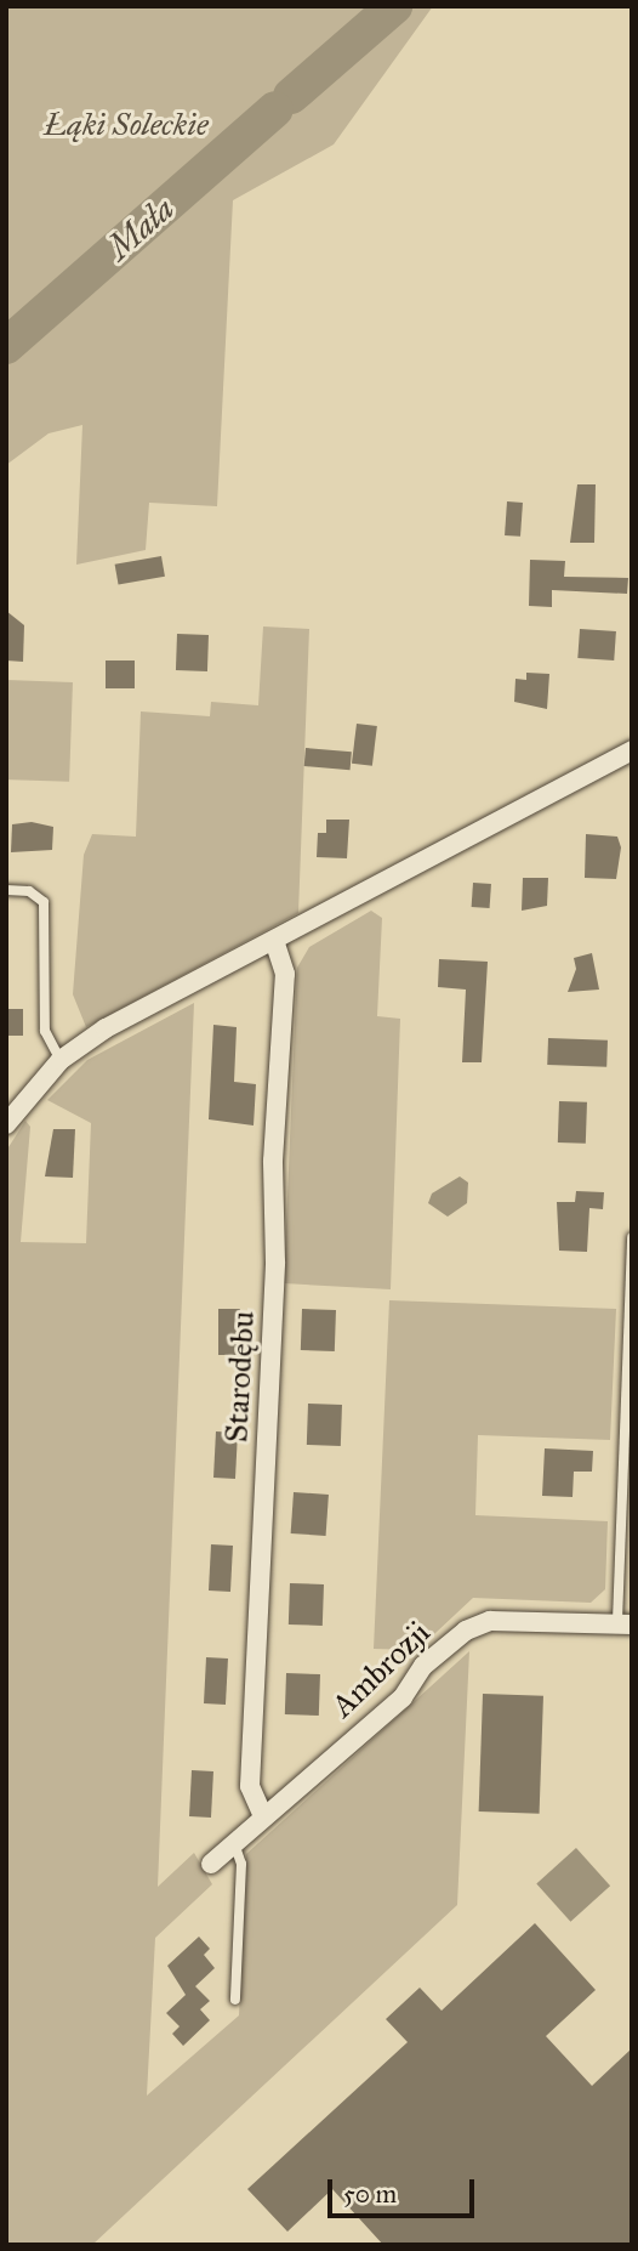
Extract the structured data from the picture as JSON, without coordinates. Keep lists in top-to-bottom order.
{
  "streets": {
    "street": ["Starodębu", "Ambrozji"]
  },
  "crossings": [
    ["Starodębu", "Ambrozji"]
  ],
  "water": ["Mała"],
  "parks": ["Łąki Soleckie"],
  "scale_bar": "50 m"
}
